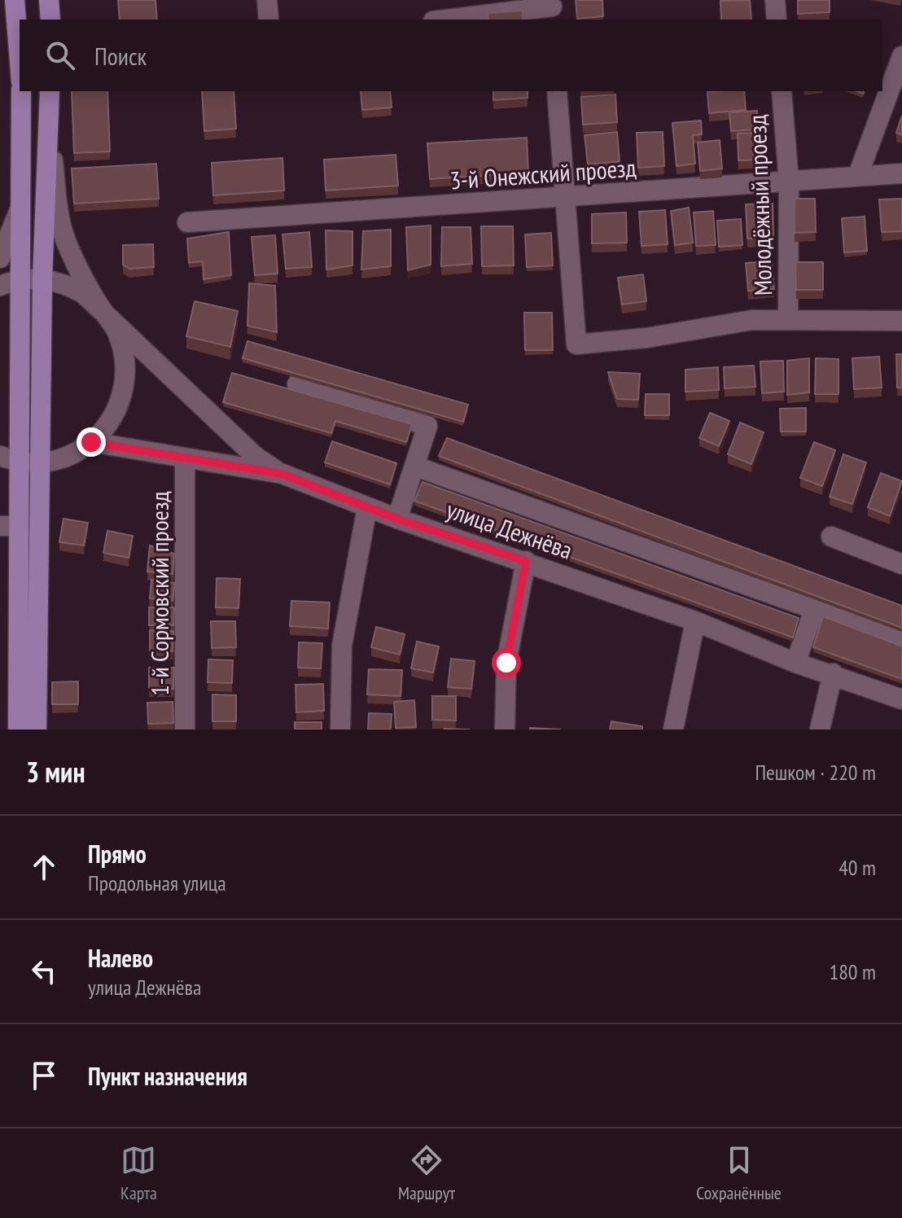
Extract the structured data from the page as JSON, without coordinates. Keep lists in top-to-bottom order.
{
  "streets": {
    "street": [
      "3-й Онежский проезд",
      "Молодёжный проезд",
      "улица Дежнёва",
      "1-й Сормовский проезд"
    ]
  },
  "crossings": [
    ["3-й Онежский проезд", "Молодёжный проезд"],
    ["улица Дежнёва", "1-й Сормовский проезд"]
  ],
  "page": {
    "search": "Поиск",
    "heading": ["3 мин", "Пешком · 220 m"],
    "list": [
      ["Прямо", "Продольная улица", "40 m"],
      ["Налево", "улица Дежнёва", "180 m"],
      "Пункт назначения"
    ],
    "nav": ["Карта", "Маршрут", "Сохранённые"]
  }
}
